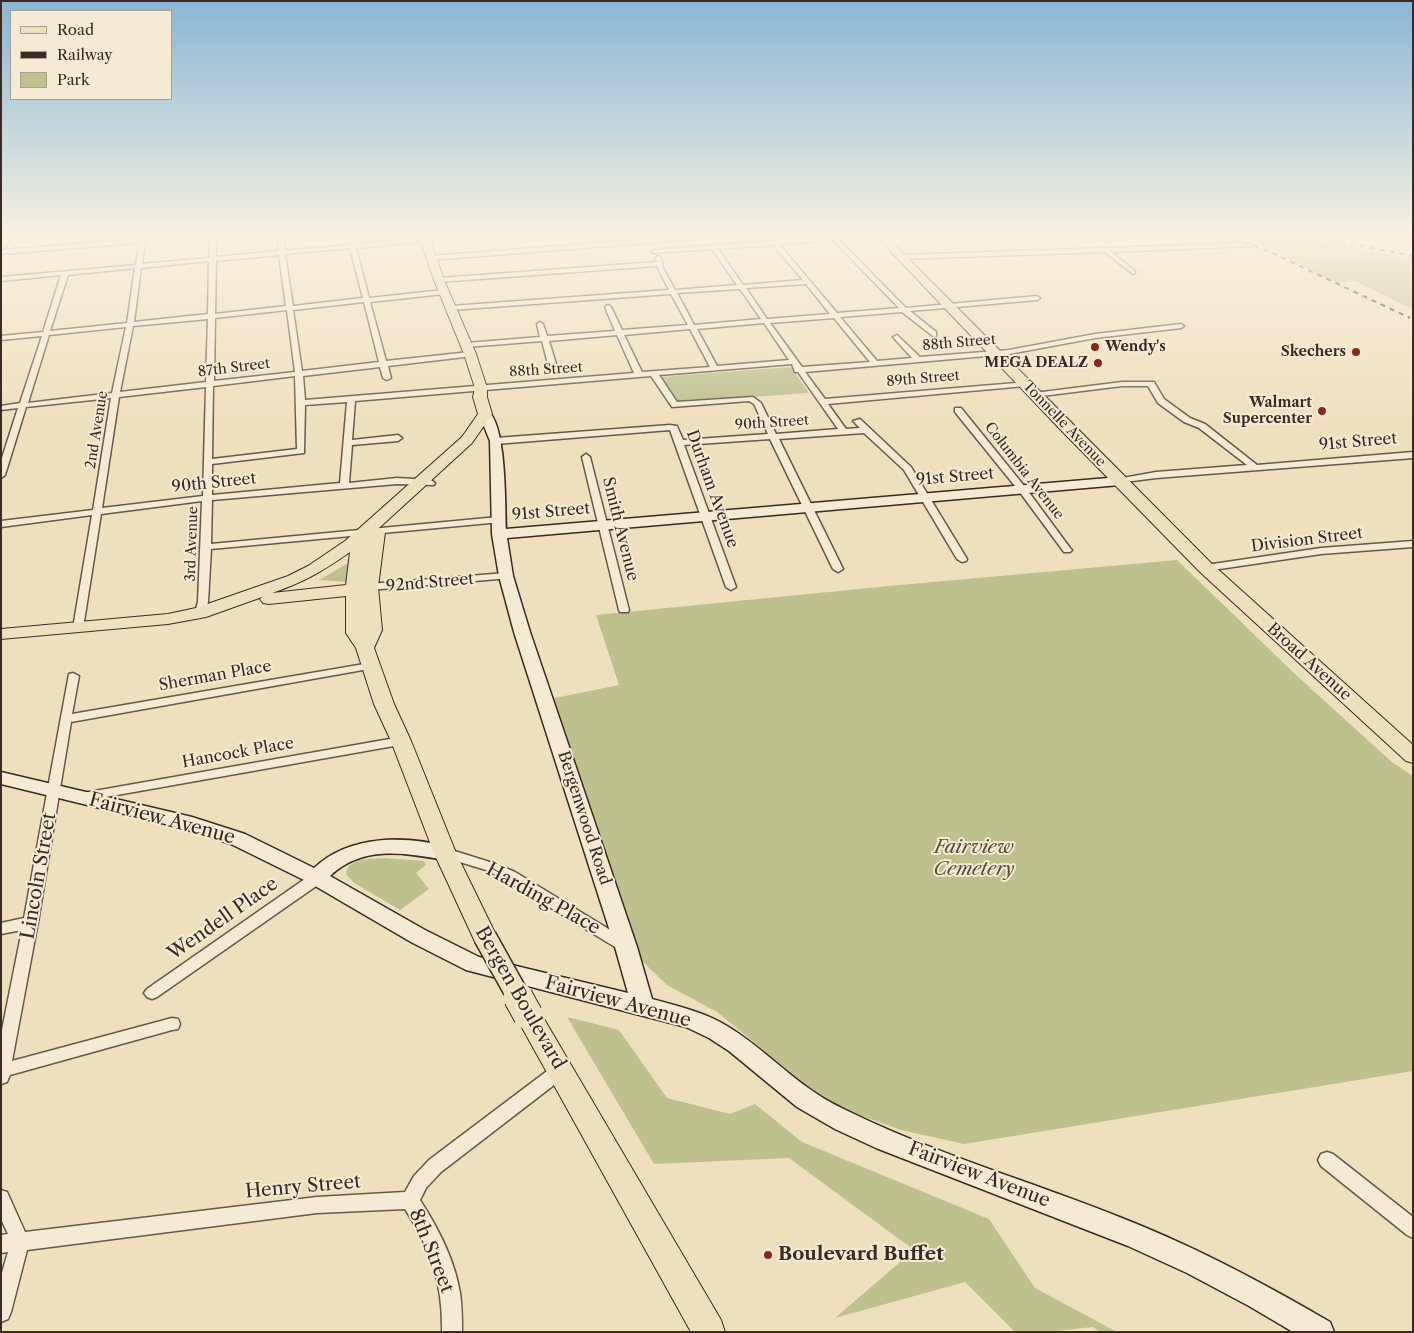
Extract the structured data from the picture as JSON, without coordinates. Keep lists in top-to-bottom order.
{
  "streets": {
    "main road": [
      "Tonnelle Avenue",
      "Broad Avenue",
      "Fairview Avenue",
      "Bergen Boulevard"
    ],
    "street": [
      "88th Street",
      "87th Street",
      "89th Street",
      "90th Street",
      "2nd Avenue",
      "91st Street",
      "Columbia Avenue",
      "Durham Avenue",
      "Smith Avenue",
      "Division Street",
      "3rd Avenue",
      "92nd Street",
      "Sherman Place",
      "Hancock Place",
      "Bergenwood Road",
      "Lincoln Street",
      "Harding Place",
      "Wendell Place",
      "Henry Street",
      "8th Street"
    ]
  },
  "crossings": [
    ["88th Street", "Tonnelle Avenue"],
    ["88th Street", "Durham Avenue"],
    ["87th Street", "Tonnelle Avenue"],
    ["87th Street", "2nd Avenue"],
    ["87th Street", "3rd Avenue"],
    ["89th Street", "Tonnelle Avenue"],
    ["89th Street", "91st Street"],
    ["90th Street", "2nd Avenue"],
    ["90th Street", "Durham Avenue"],
    ["90th Street", "3rd Avenue"],
    ["Tonnelle Avenue", "91st Street"],
    ["Tonnelle Avenue", "Division Street"],
    ["Tonnelle Avenue", "Broad Avenue"],
    ["91st Street", "Columbia Avenue"],
    ["91st Street", "Durham Avenue"],
    ["91st Street", "Smith Avenue"],
    ["91st Street", "3rd Avenue"],
    ["91st Street", "Bergenwood Road"],
    ["Durham Avenue", "Bergenwood Road"],
    ["Division Street", "Broad Avenue"],
    ["92nd Street", "Bergenwood Road"],
    ["Sherman Place", "Lincoln Street"],
    ["Sherman Place", "Bergen Boulevard"],
    ["Hancock Place", "Fairview Avenue"],
    ["Hancock Place", "Bergen Boulevard"],
    ["Bergenwood Road", "Fairview Avenue"],
    ["Bergenwood Road", "Harding Place"],
    ["Fairview Avenue", "Lincoln Street"],
    ["Fairview Avenue", "Harding Place"],
    ["Fairview Avenue", "Wendell Place"],
    ["Harding Place", "Wendell Place"],
    ["Harding Place", "Bergen Boulevard"],
    ["Henry Street", "8th Street"]
  ],
  "parks": ["Fairview Cemetery"],
  "places": [
    "Wendy's",
    "Skechers",
    "MEGA DEALZ",
    "Walmart Supercenter",
    "Boulevard Buffet"
  ],
  "legend": ["Road", "Railway", "Park"]
}
